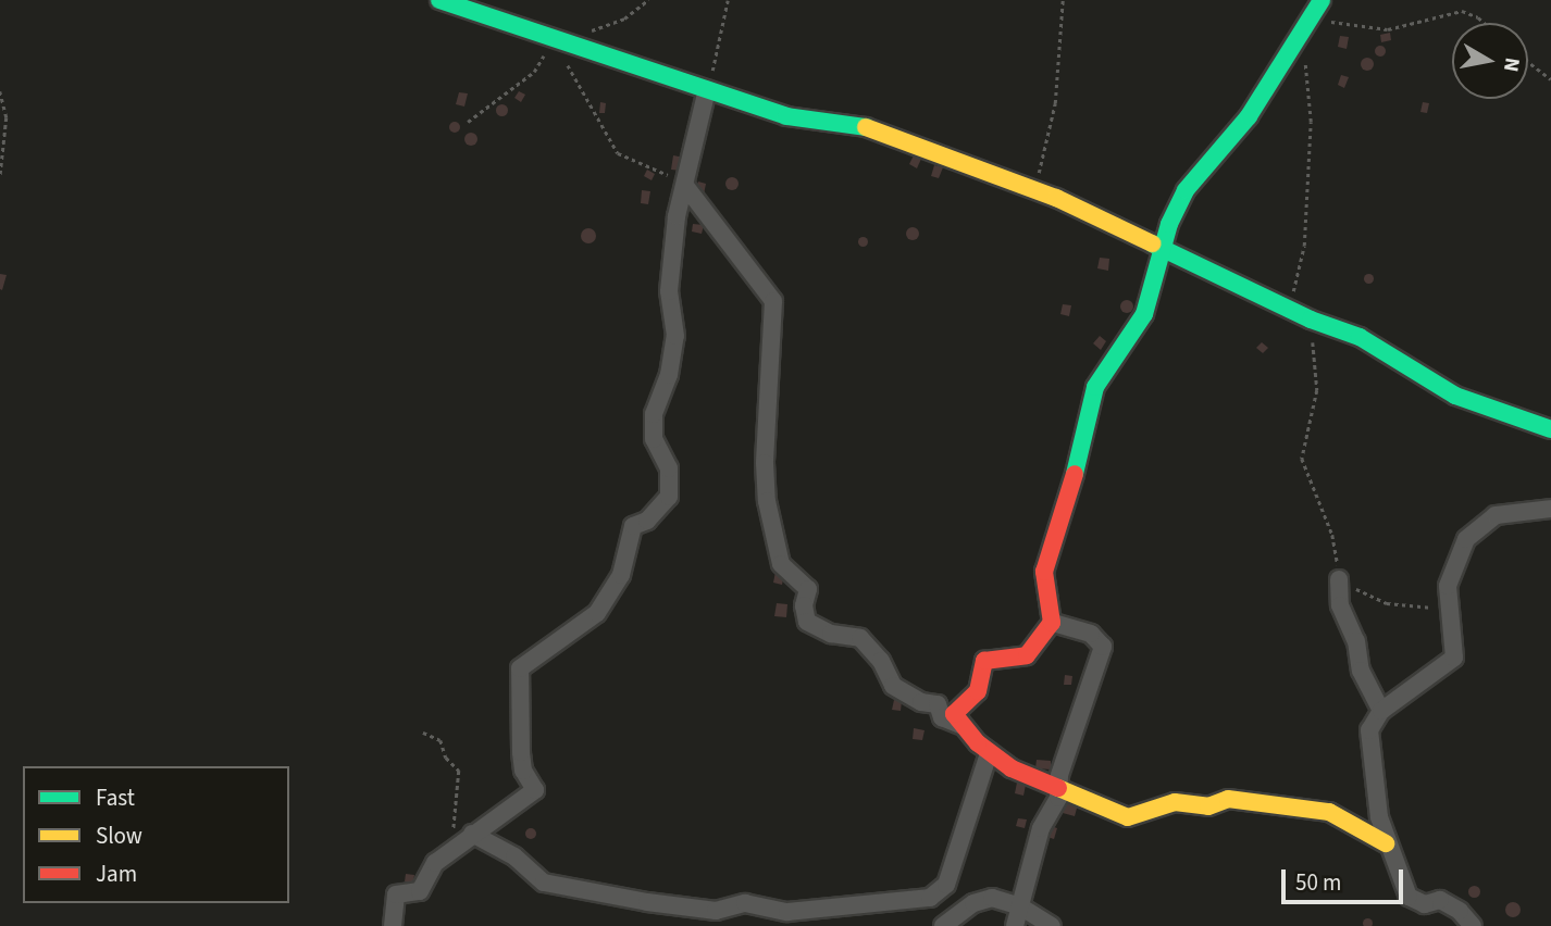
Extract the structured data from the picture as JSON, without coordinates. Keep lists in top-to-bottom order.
{
  "legend": ["Fast", "Slow", "Jam"],
  "scale_bar": "50 m",
  "north": "right"
}
